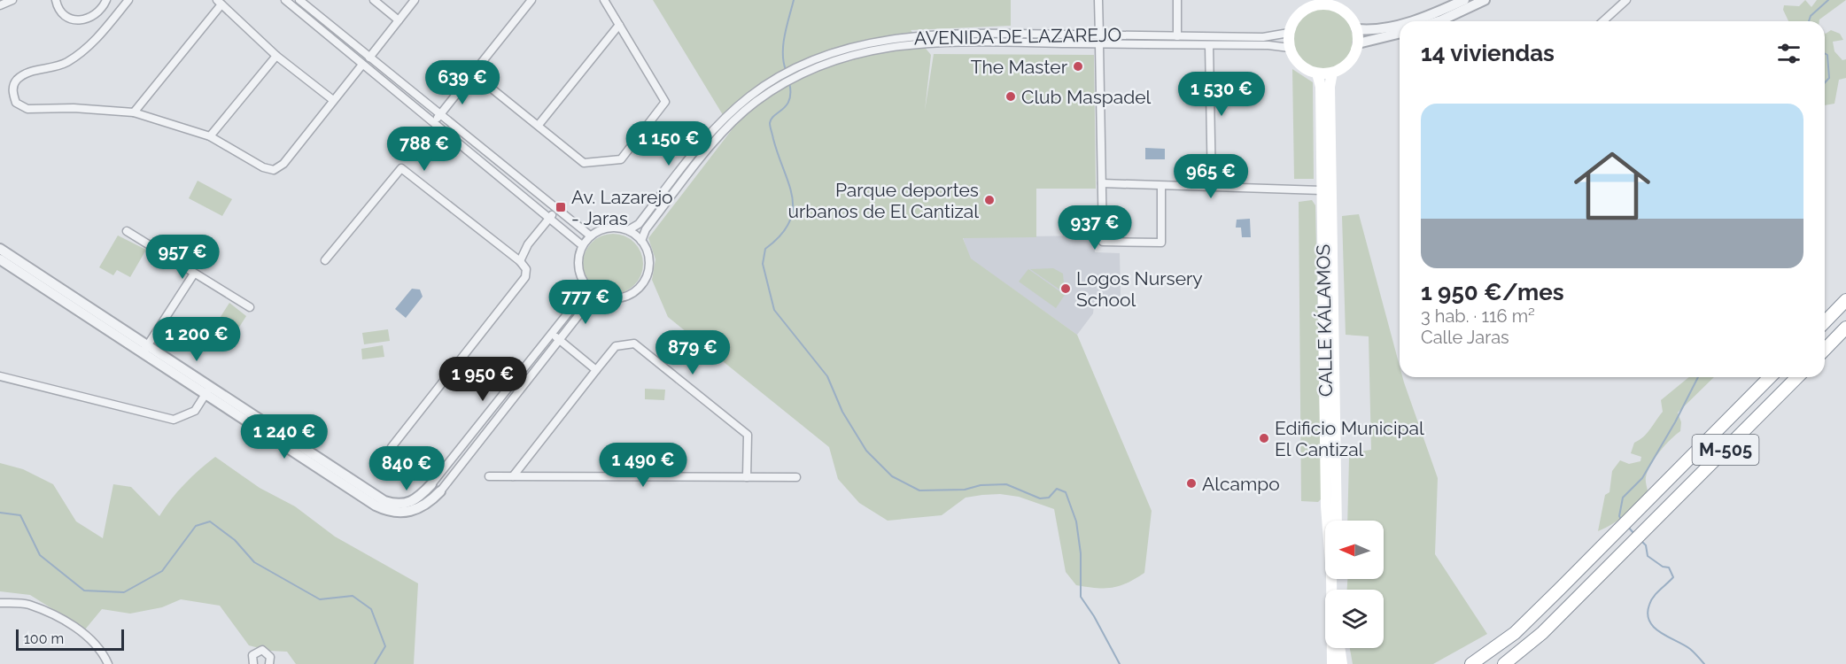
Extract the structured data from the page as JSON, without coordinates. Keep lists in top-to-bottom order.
{
  "streets": {
    "highway": ["M-505"],
    "main road": ["CALLE KÁLAMOS"],
    "street": ["AVENIDA DE LAZAREJO"]
  },
  "crossings": [
    ["AVENIDA DE LAZAREJO", "CALLE KÁLAMOS"]
  ],
  "places": {
    "other": [
      "The Master",
      "Club Maspadel",
      "Parque deportes urbanos de El Cantizal",
      "Logos Nursery School",
      "Edificio Municipal El Cantizal",
      "Alcampo"
    ],
    "transit": ["Av. Lazarejo - Jaras"]
  },
  "scale_bar": "100 m",
  "north": "left",
  "page": {
    "heading": "14 viviendas",
    "price": [
      "639 €",
      "1 530 €",
      "1 150 €",
      "788 €",
      "965 €",
      "937 €",
      "957 €",
      "777 €",
      "1 200 €",
      "879 €",
      "1 950 €",
      "1 240 €",
      "1 490 €",
      "840 €"
    ],
    "list": [
      {
        "name": "1 950 €/mes",
        "note": "3 hab. · 116 m² · Calle Jaras"
      }
    ],
    "scale": "100 m"
  }
}
